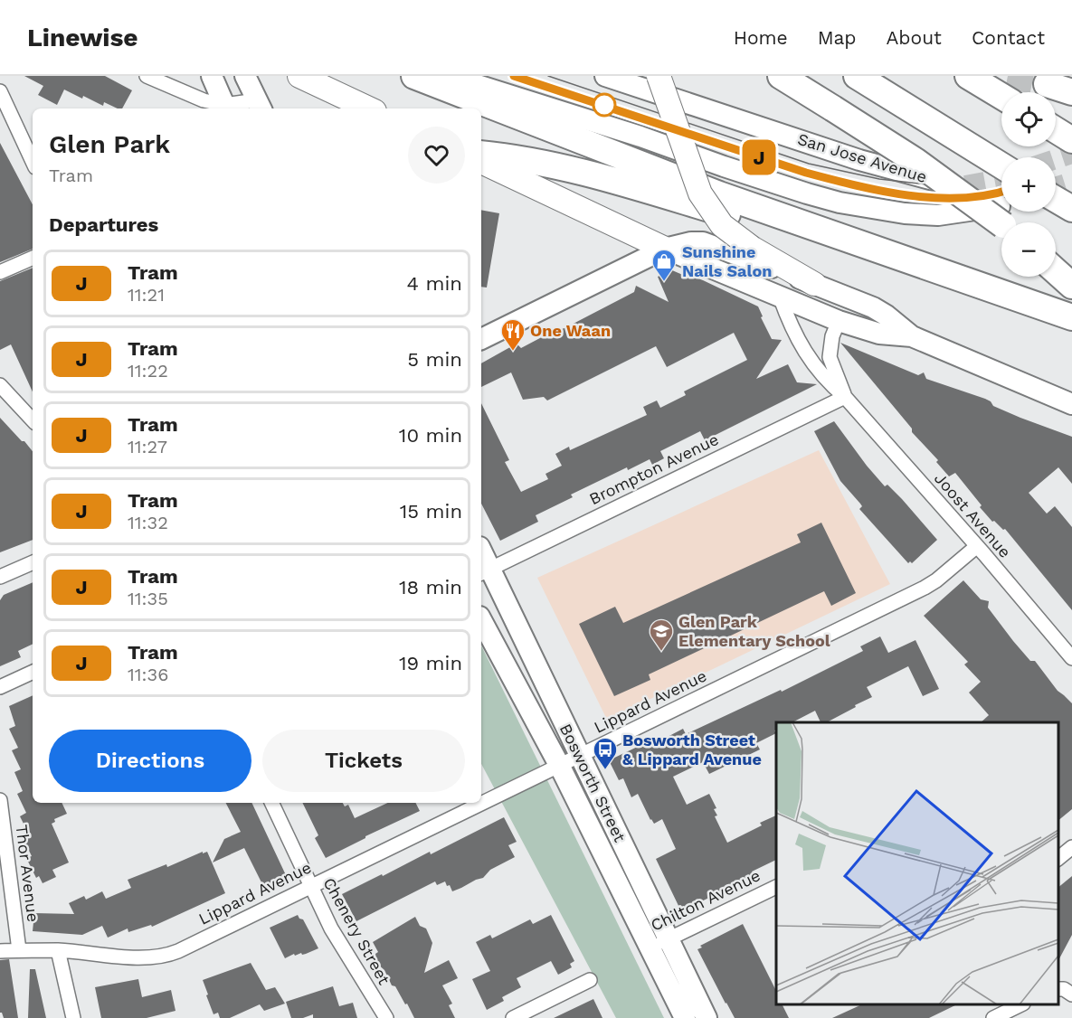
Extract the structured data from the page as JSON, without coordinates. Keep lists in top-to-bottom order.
{
  "streets": {
    "main road": ["San Jose Avenue", "Bosworth Street"],
    "street": [
      "Brompton Avenue",
      "Joost Avenue",
      "Lippard Avenue",
      "Thor Avenue",
      "Chilton Avenue",
      "Chenery Street"
    ]
  },
  "crossings": [
    ["Brompton Avenue", "Joost Avenue"],
    ["Brompton Avenue", "Bosworth Street"],
    ["Joost Avenue", "Lippard Avenue"],
    ["Lippard Avenue", "Bosworth Street"],
    ["Lippard Avenue", "Thor Avenue"],
    ["Lippard Avenue", "Chenery Street"],
    ["Bosworth Street", "Chilton Avenue"]
  ],
  "places": {
    "shop": ["Sunshine Nails Salon"],
    "restaurant": ["One Waan"],
    "school or university": ["Glen Park Elementary School"],
    "bus stop": ["Bosworth Street & Lippard Avenue"]
  },
  "lines": ["tram line J"],
  "page": {
    "header": "Linewise",
    "nav": [
      "Home",
      "Map",
      "About",
      "Contact"
    ],
    "on_map": "J",
    "map_buttons": ["+", "−"],
    "heading": [
      ["Glen Park", "Tram"],
      "Departures"
    ],
    "list": [
      {
        "mark": "J",
        "name": "Tram",
        "note": "11:21",
        "value": "4 min"
      },
      {
        "mark": "J",
        "name": "Tram",
        "note": "11:22",
        "value": "5 min"
      },
      {
        "mark": "J",
        "name": "Tram",
        "note": "11:27",
        "value": "10 min"
      },
      {
        "mark": "J",
        "name": "Tram",
        "note": "11:32",
        "value": "15 min"
      },
      {
        "mark": "J",
        "name": "Tram",
        "note": "11:35",
        "value": "18 min"
      },
      {
        "mark": "J",
        "name": "Tram",
        "note": "11:36",
        "value": "19 min"
      }
    ],
    "buttons": ["Directions", "Tickets"]
  }
}
